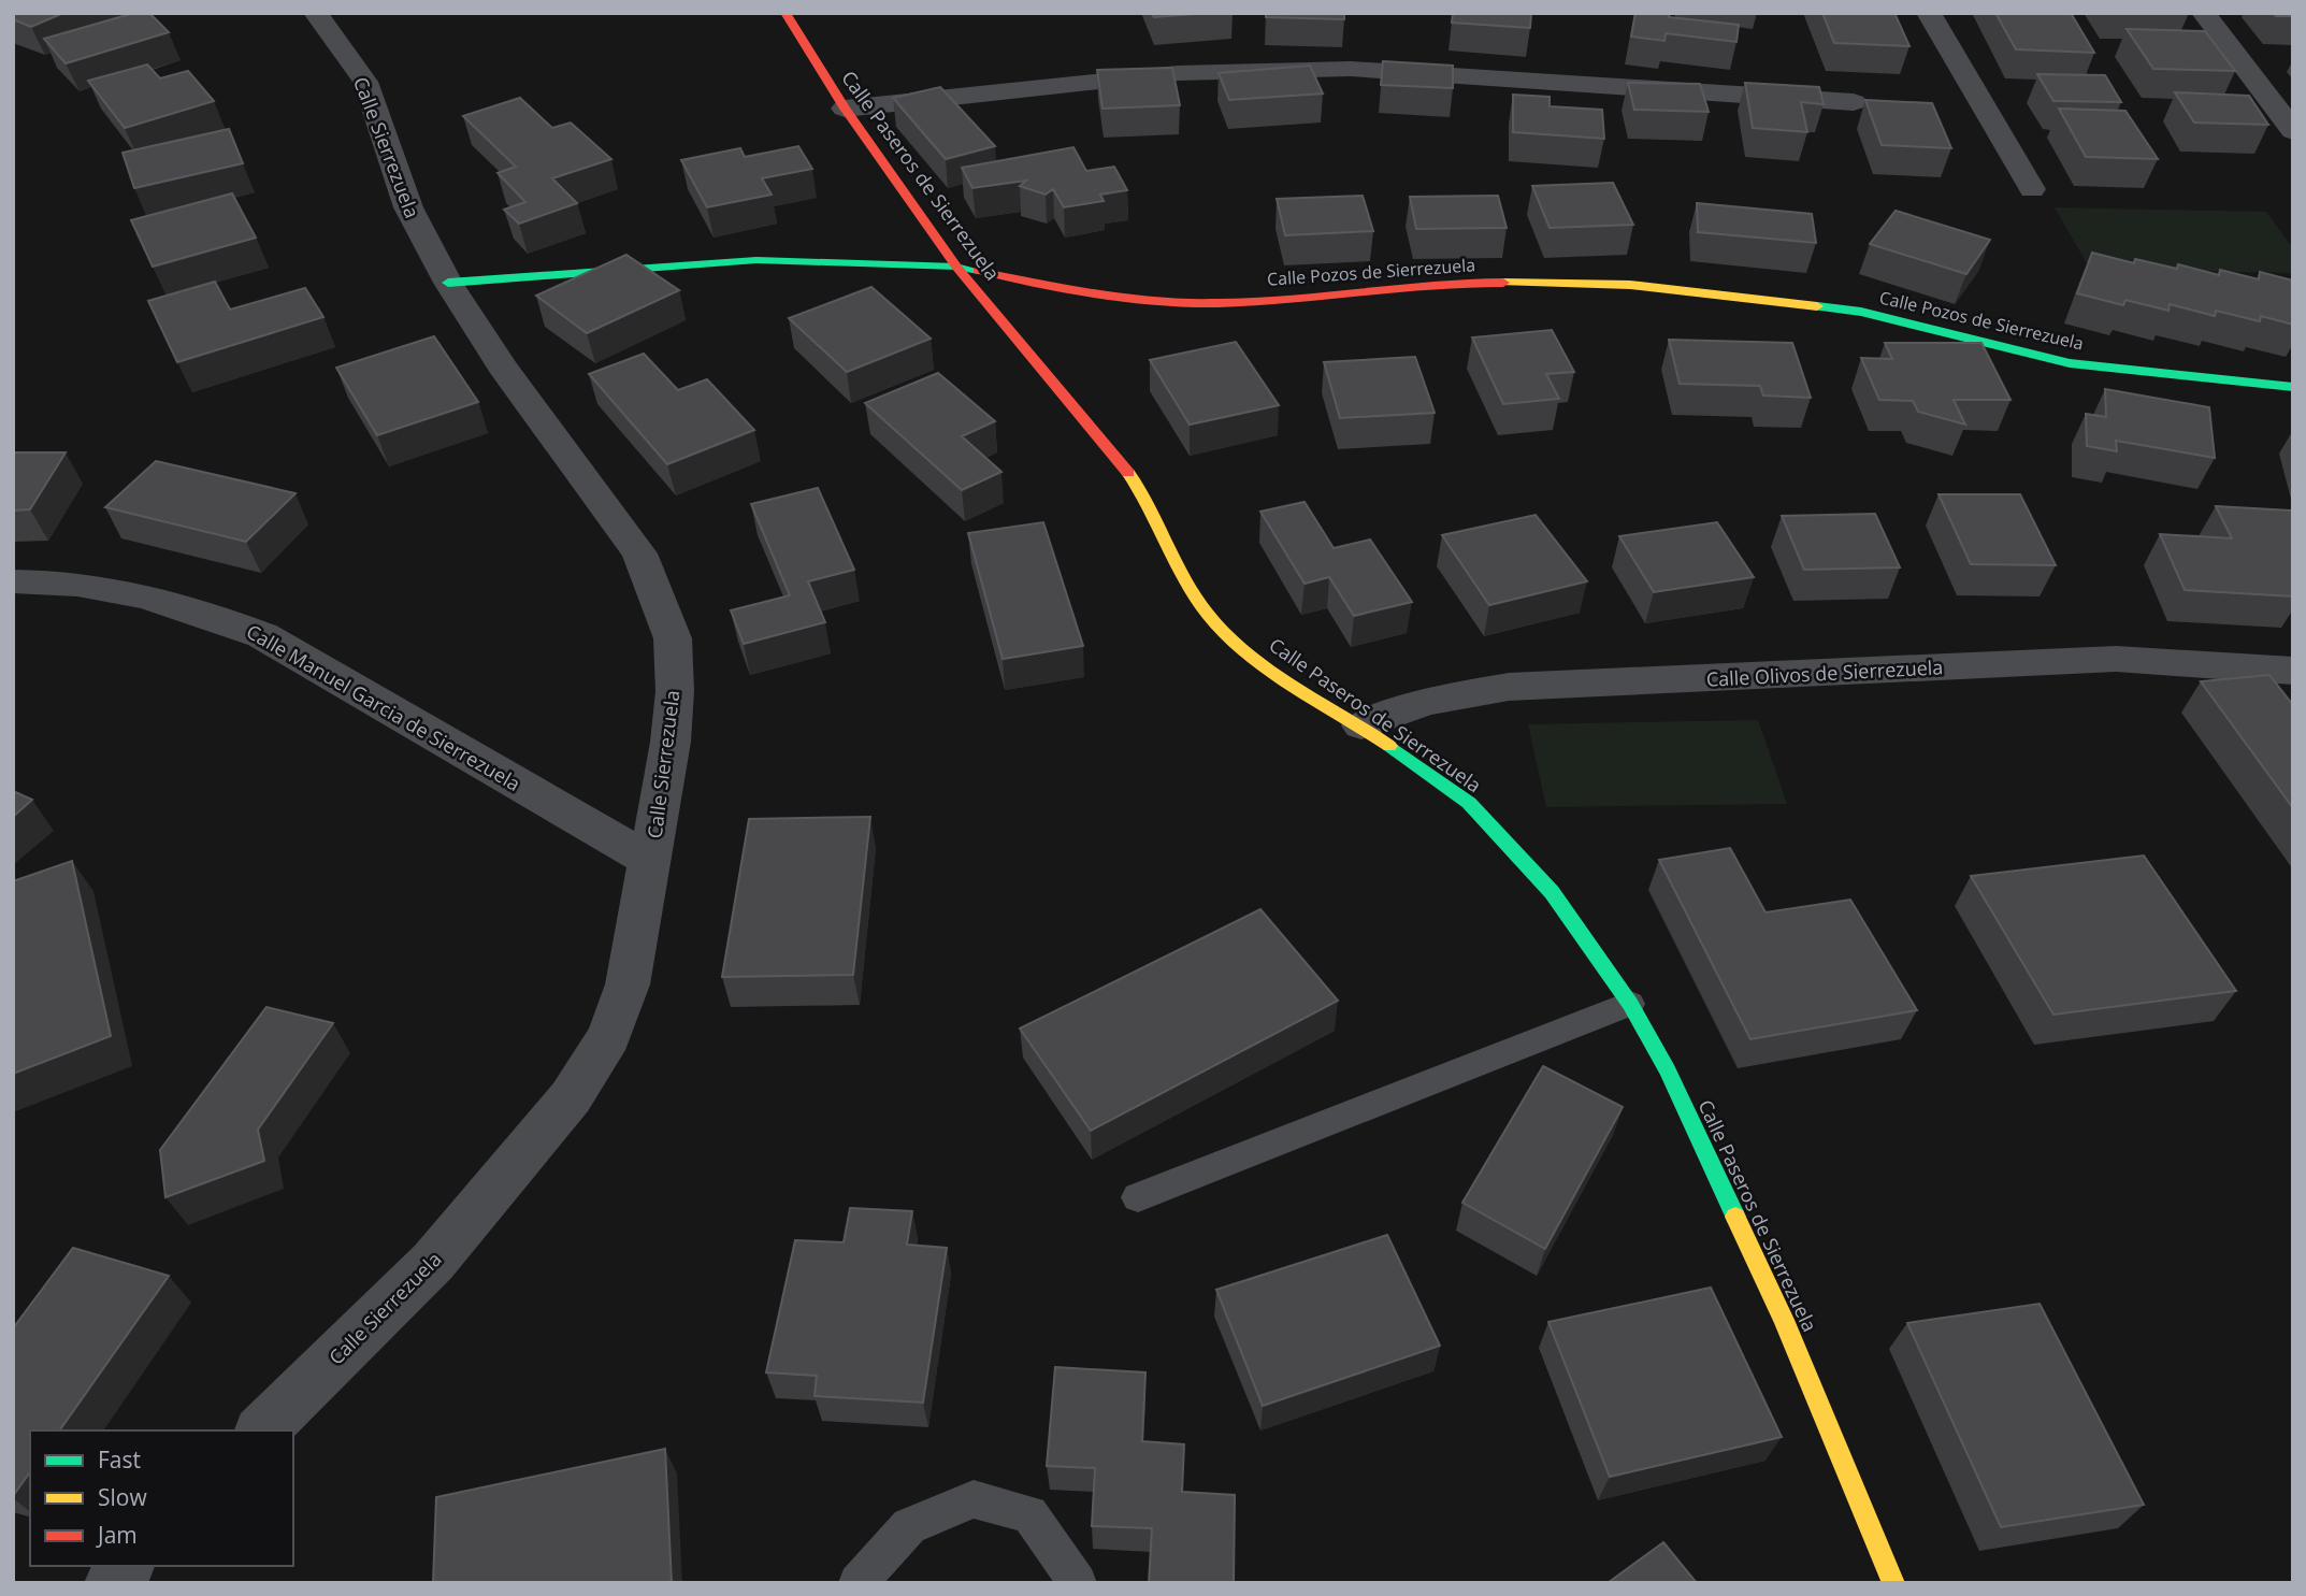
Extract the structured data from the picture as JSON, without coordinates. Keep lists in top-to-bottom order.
{
  "streets": {
    "street": [
      "Calle Sierrezuela",
      "Calle Paseros de Sierrezuela",
      "Calle Pozos de Sierrezuela",
      "Calle Olivos de Sierrezuela",
      "Calle Manuel Garcia de Sierrezuela"
    ]
  },
  "crossings": [
    ["Calle Sierrezuela", "Calle Pozos de Sierrezuela"],
    ["Calle Sierrezuela", "Calle Manuel Garcia de Sierrezuela"],
    ["Calle Paseros de Sierrezuela", "Calle Pozos de Sierrezuela"],
    ["Calle Paseros de Sierrezuela", "Calle Olivos de Sierrezuela"]
  ],
  "legend": ["Fast", "Slow", "Jam"]
}
